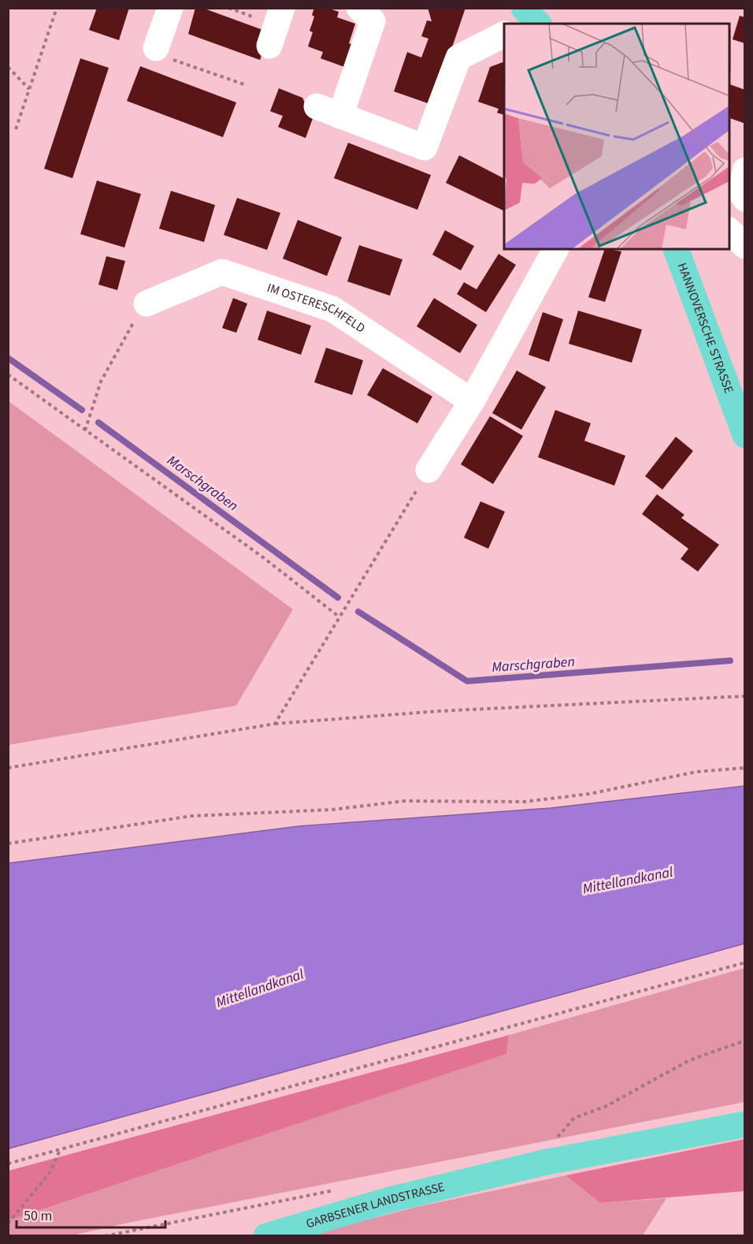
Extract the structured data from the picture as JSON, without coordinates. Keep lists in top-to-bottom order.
{
  "streets": {
    "main road": ["HANNOVERSCHE STRASSE", "GARBSENER LANDSTRASSE"],
    "street": ["IM OSTERESCHFELD"]
  },
  "water": ["Marschgraben", "Mittellandkanal"],
  "scale_bar": "50 m"
}
